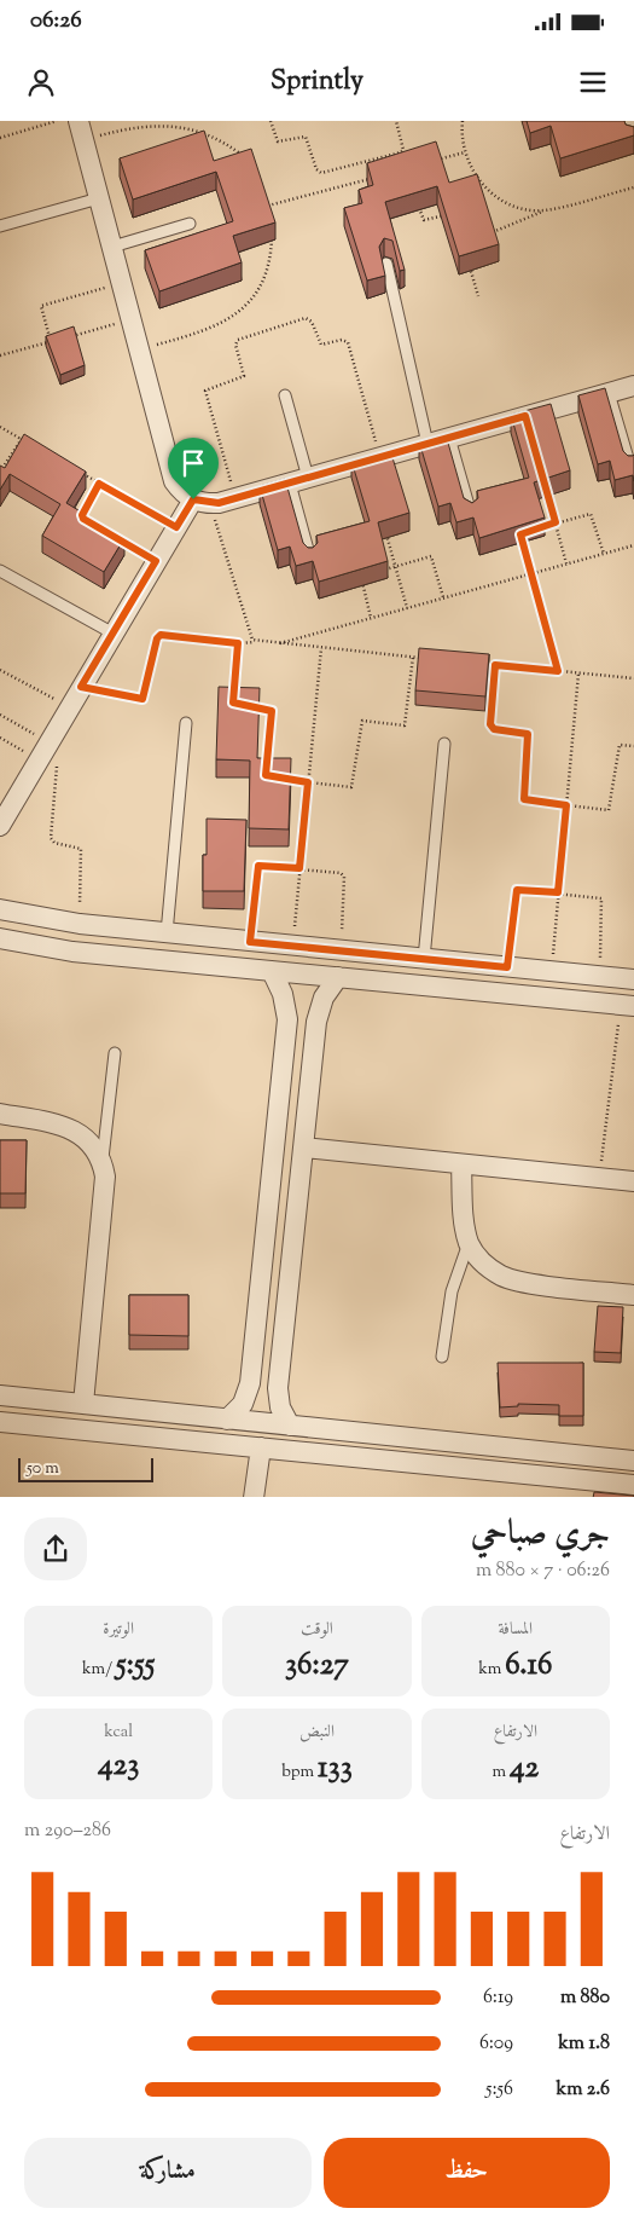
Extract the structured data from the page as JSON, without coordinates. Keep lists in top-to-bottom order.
{
  "scale_bar": "50 m",
  "page": {
    "status": "06:26",
    "header": "Sprintly",
    "scale": "50 m",
    "heading": ["جري صباحي", "06:26 · 7 × 880 m"],
    "stats": [
      ["المسافة", "6.16 km"],
      ["الوقت", "36:27"],
      ["الوتيرة", "5:55 /km"],
      ["الارتفاع", "42 m"],
      ["النبض", "133 bpm"],
      ["kcal", "423"]
    ],
    "chart": ["الارتفاع", "286–290 m"],
    "list": [
      {
        "name": "880 m",
        "note": "6:19"
      },
      {
        "name": "1.8 km",
        "note": "6:09"
      },
      {
        "name": "2.6 km",
        "note": "5:56"
      }
    ],
    "buttons": ["حفظ", "مشاركة"]
  }
}
